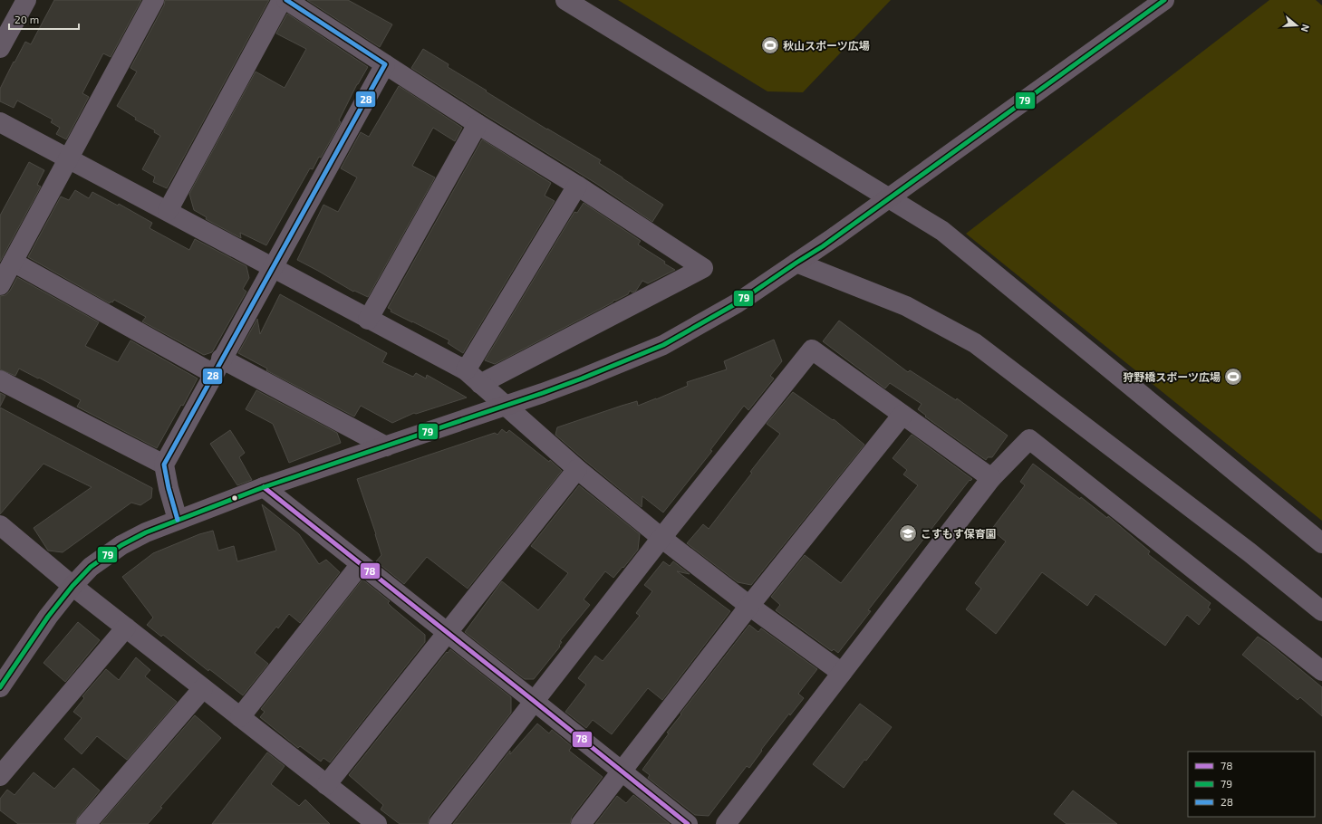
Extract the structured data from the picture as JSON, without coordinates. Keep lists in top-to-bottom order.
{
  "places": {
    "sports": ["秋山スポーツ広場", "狩野橋スポーツ広場"],
    "school or university": ["こすもす保育園"]
  },
  "lines": ["transit line 79", "transit line 28", "transit line 78"],
  "legend": ["78", "79", "28"],
  "scale_bar": "20 m",
  "north": "right"
}
